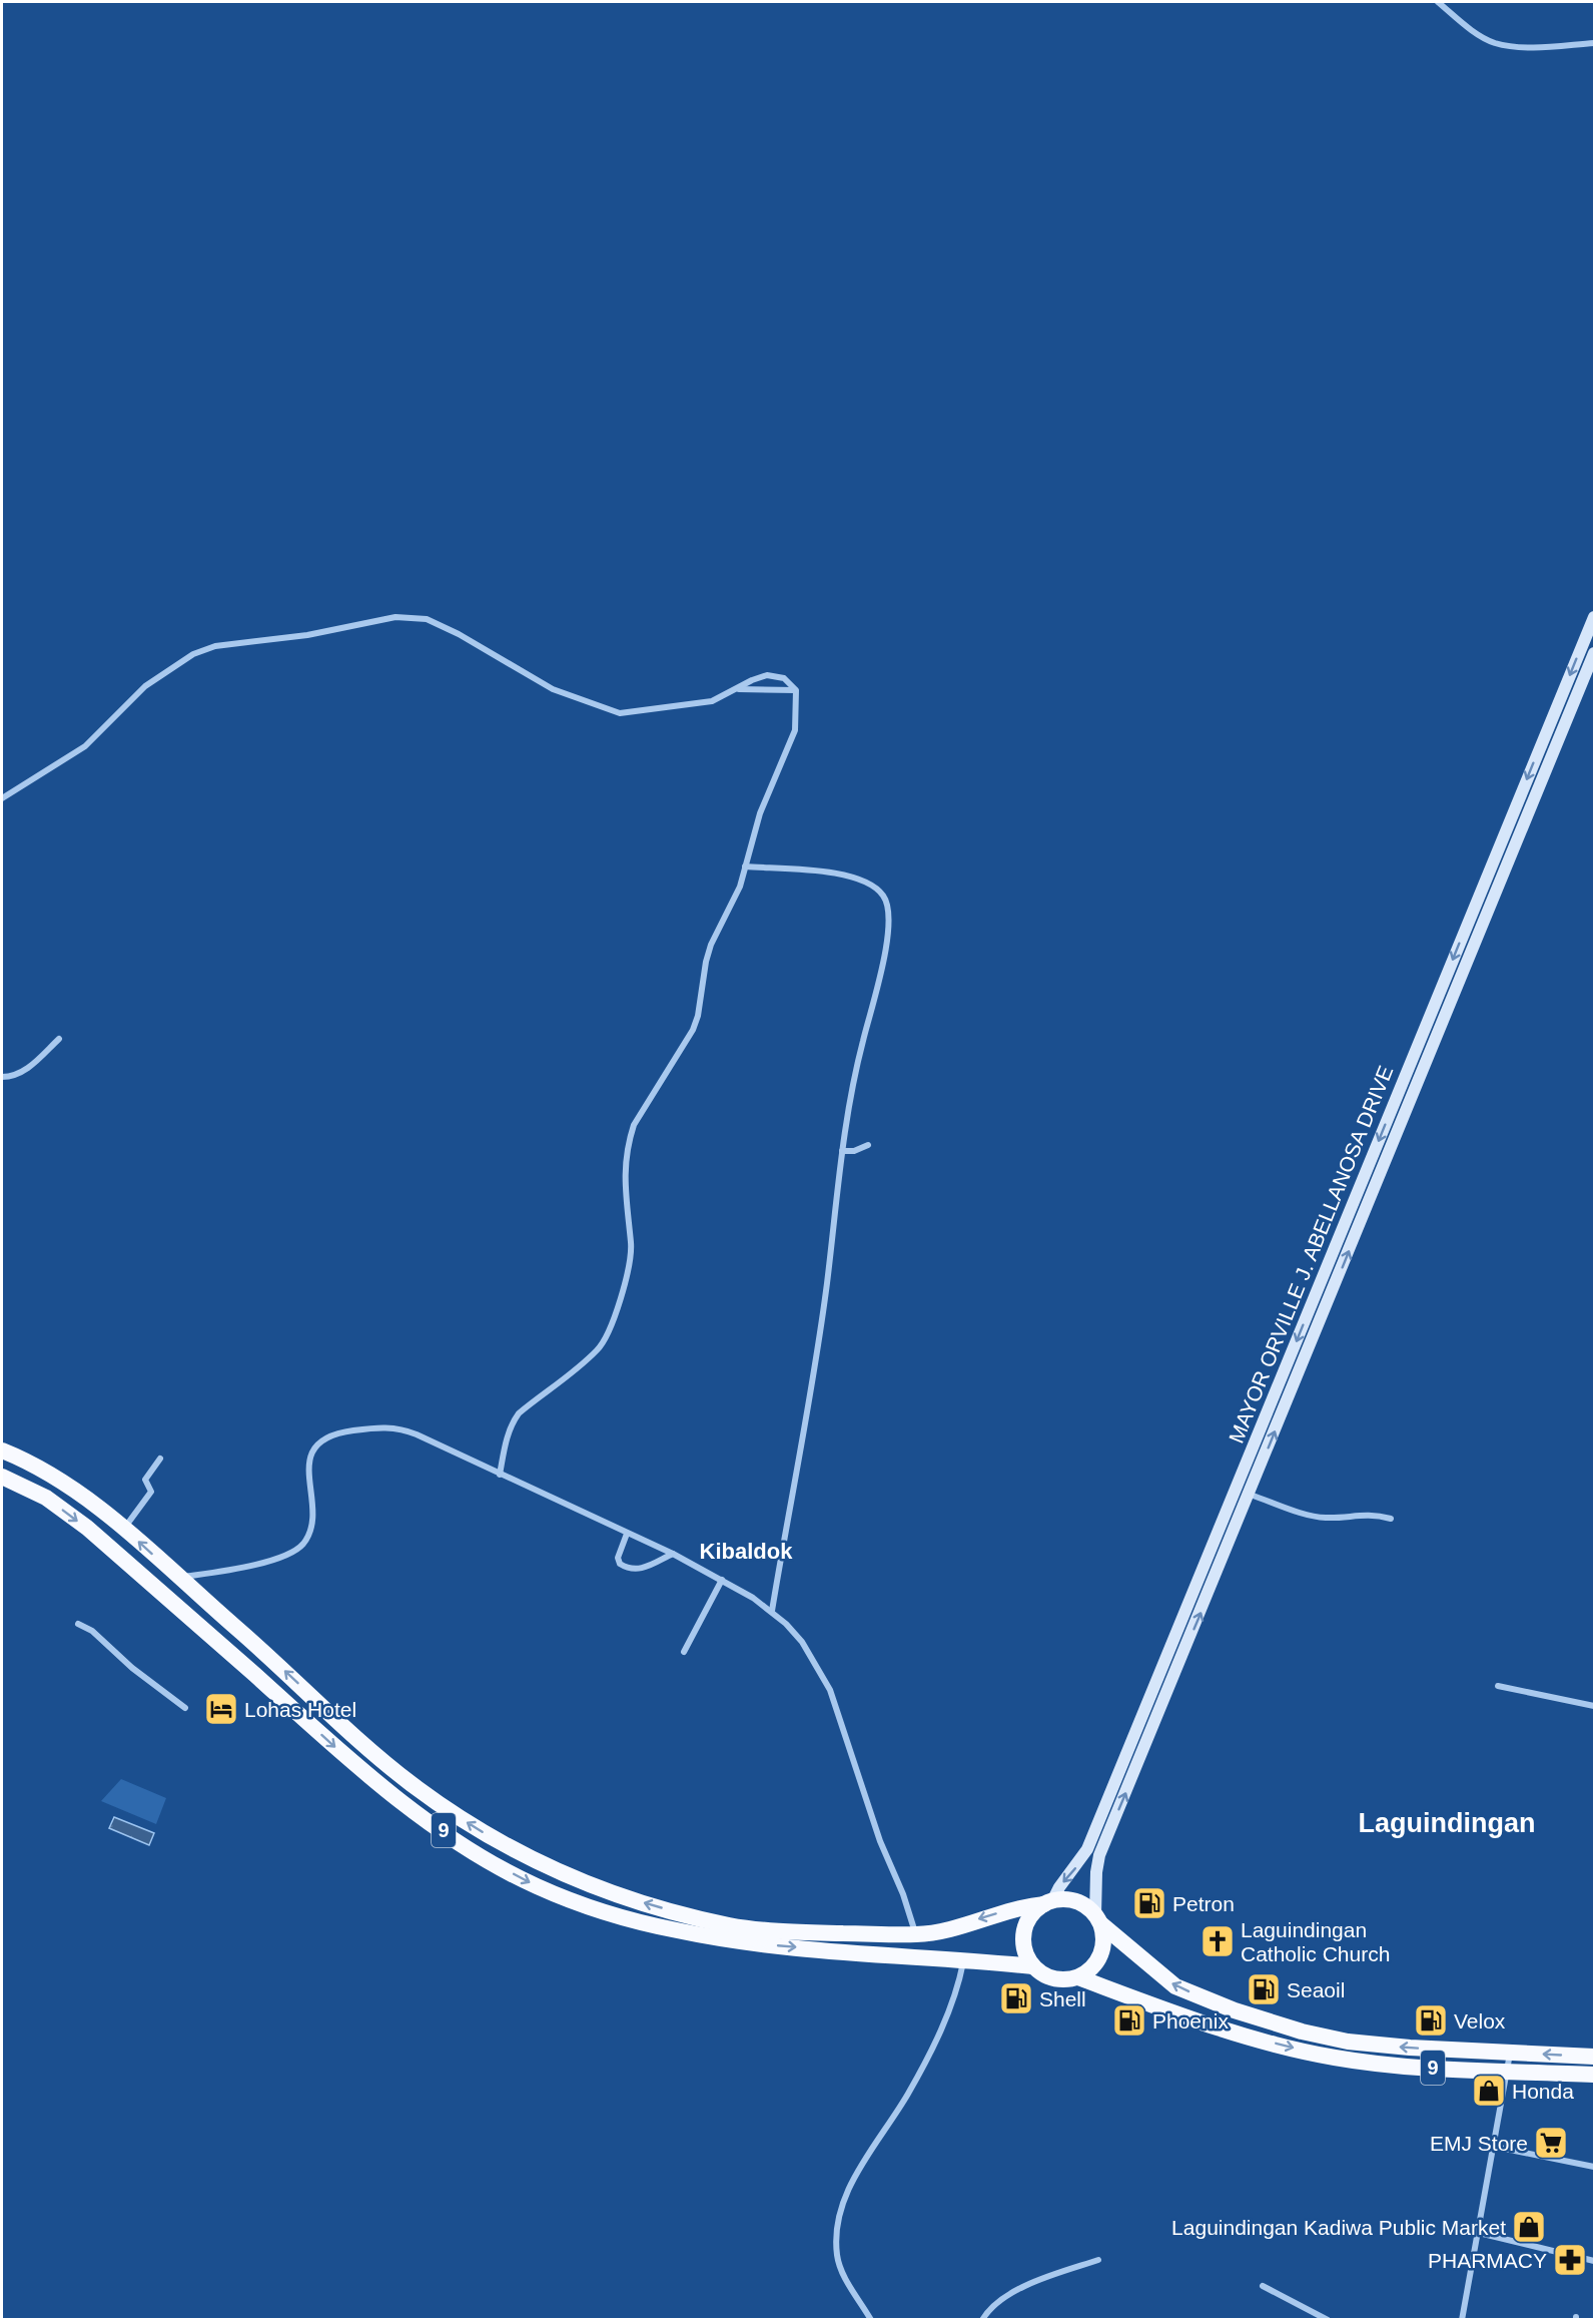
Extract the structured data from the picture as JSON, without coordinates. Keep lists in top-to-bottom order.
{
  "streets": {
    "highway": ["9"],
    "main road": ["MAYOR ORVILLE J. ABELLANOSA DRIVE"]
  },
  "crossings": [
    ["MAYOR ORVILLE J. ABELLANOSA DRIVE", "9"]
  ],
  "districts": ["Kibaldok", "Laguindingan"],
  "places": {
    "hotel": ["Lohas Hotel"],
    "fuel station": [
      "Petron",
      "Seaoil",
      "Shell",
      "Phoenix",
      "Velox"
    ],
    "church": ["Laguindingan Catholic Church"],
    "shop": ["Honda", "Laguindingan Kadiwa Public Market"],
    "supermarket": ["EMJ Store"],
    "pharmacy": ["PHARMACY"]
  }
}
